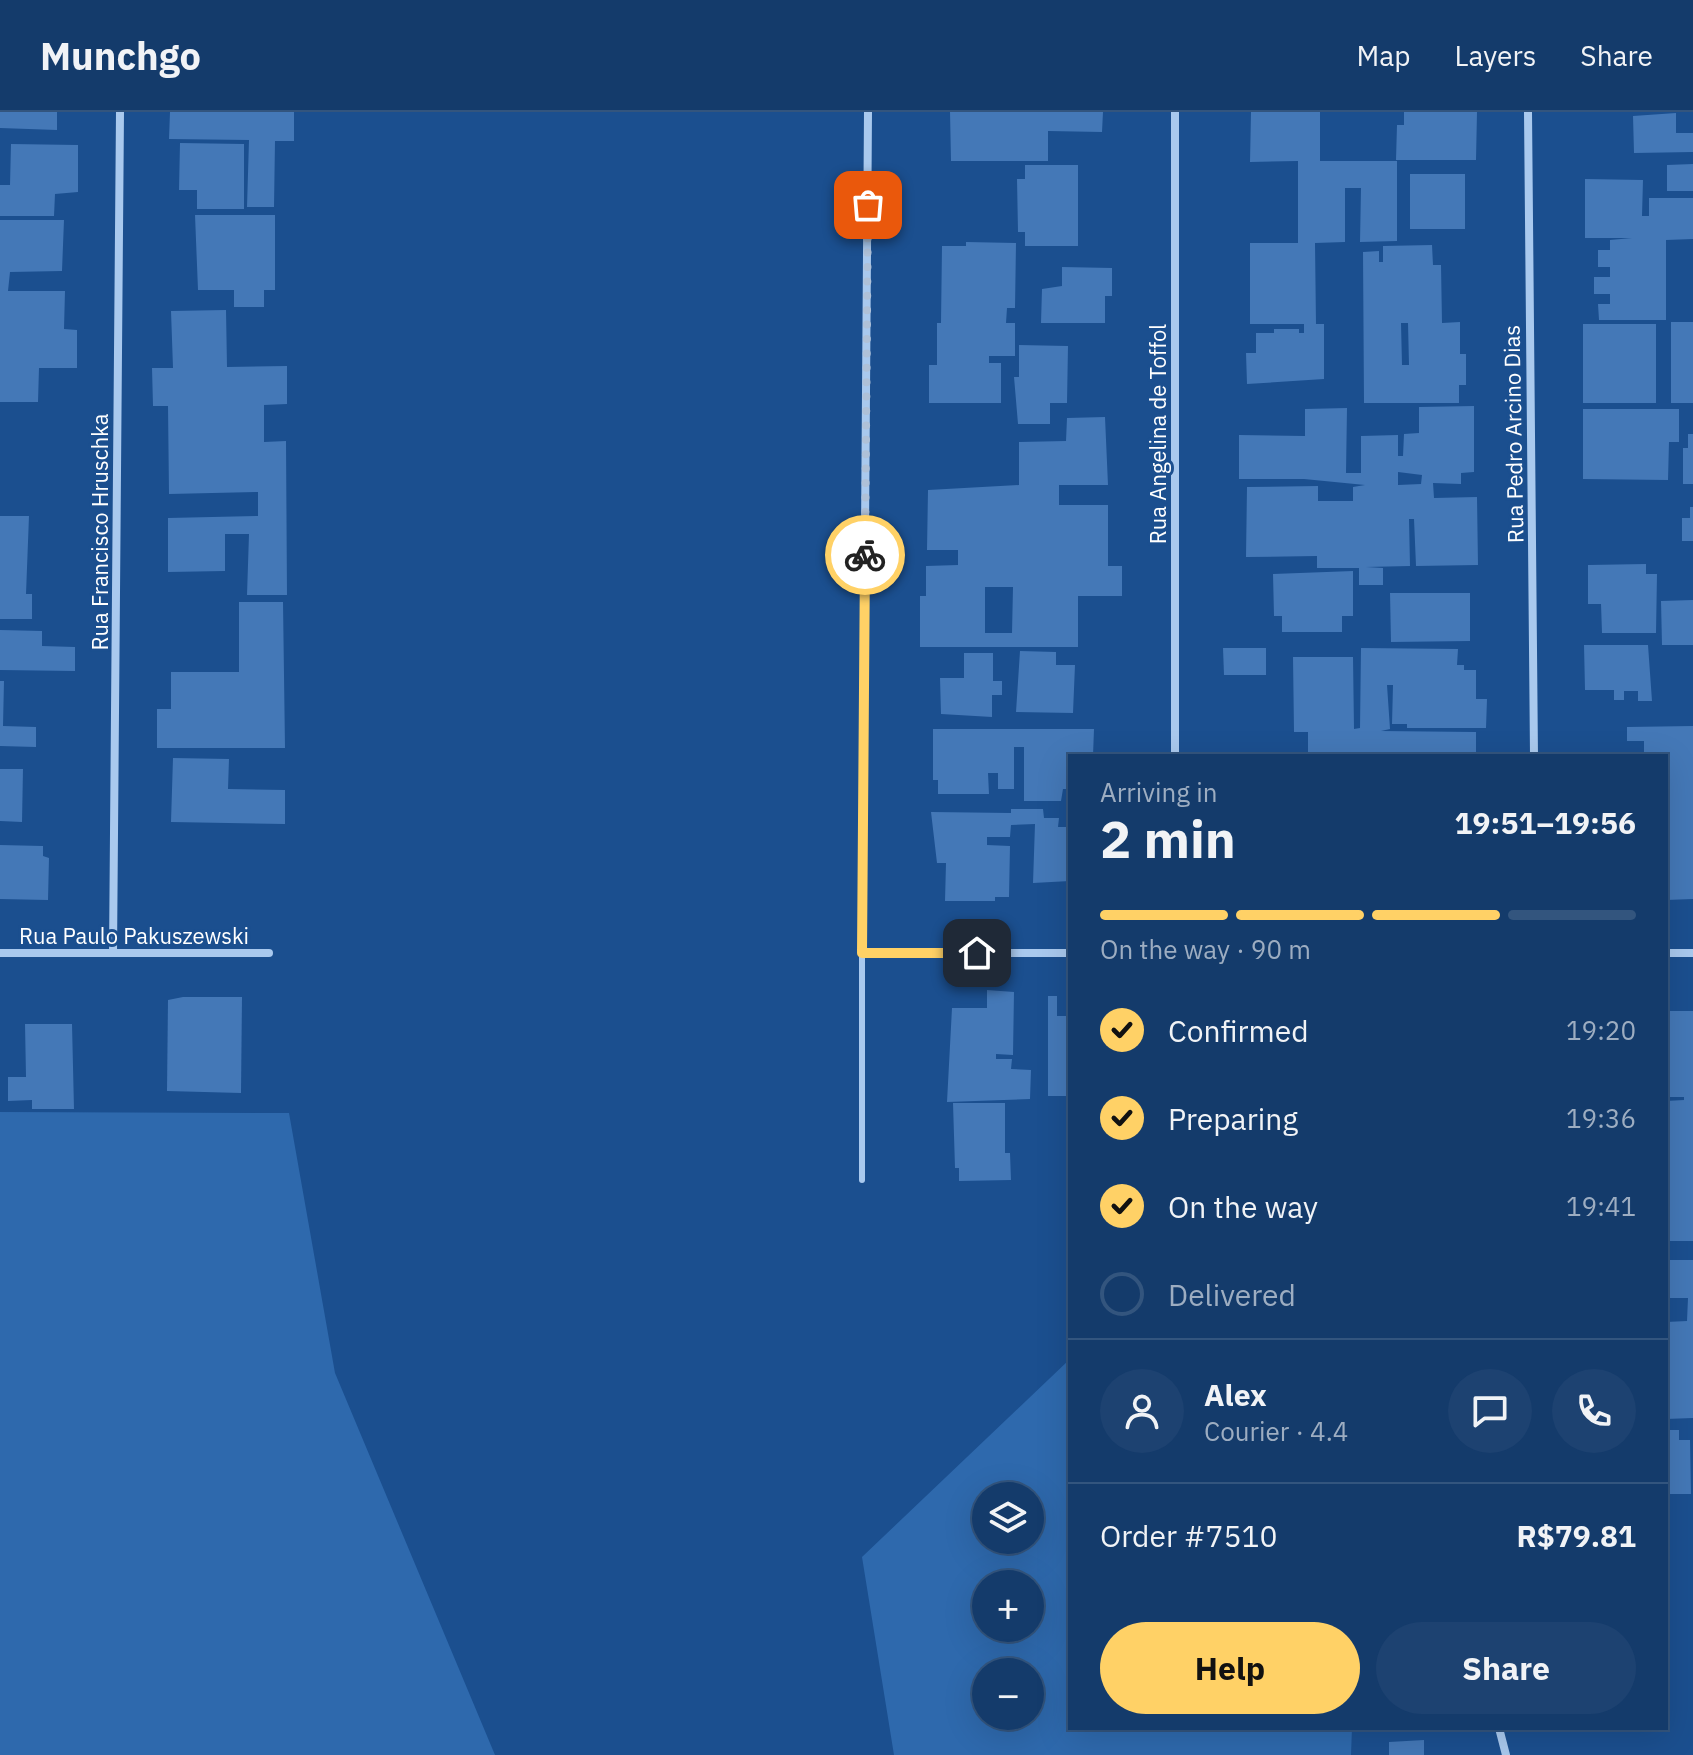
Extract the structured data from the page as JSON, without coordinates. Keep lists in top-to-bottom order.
{
  "streets": {
    "street": [
      "Rua Angelina de Toffol",
      "Rua Pedro Arcino Dias",
      "Rua Francisco Hruschka",
      "Rua Paulo Pakuszewski"
    ]
  },
  "crossings": [
    ["Rua Francisco Hruschka", "Rua Paulo Pakuszewski"]
  ],
  "page": {
    "header": "Munchgo",
    "nav": ["Map", "Layers", "Share"],
    "heading": ["2 min", "Arriving in", "19:51–19:56"],
    "panel": [
      "Alex",
      "Courier · 4.4",
      "Order #7510",
      "R$79.81"
    ],
    "bar": "On the way · 90 m",
    "list": [
      ["Confirmed", "19:20"],
      ["Preparing", "19:36"],
      ["On the way", "19:41"],
      "Delivered"
    ],
    "map_buttons": ["+", "−"],
    "buttons": ["Help", "Share"]
  }
}
